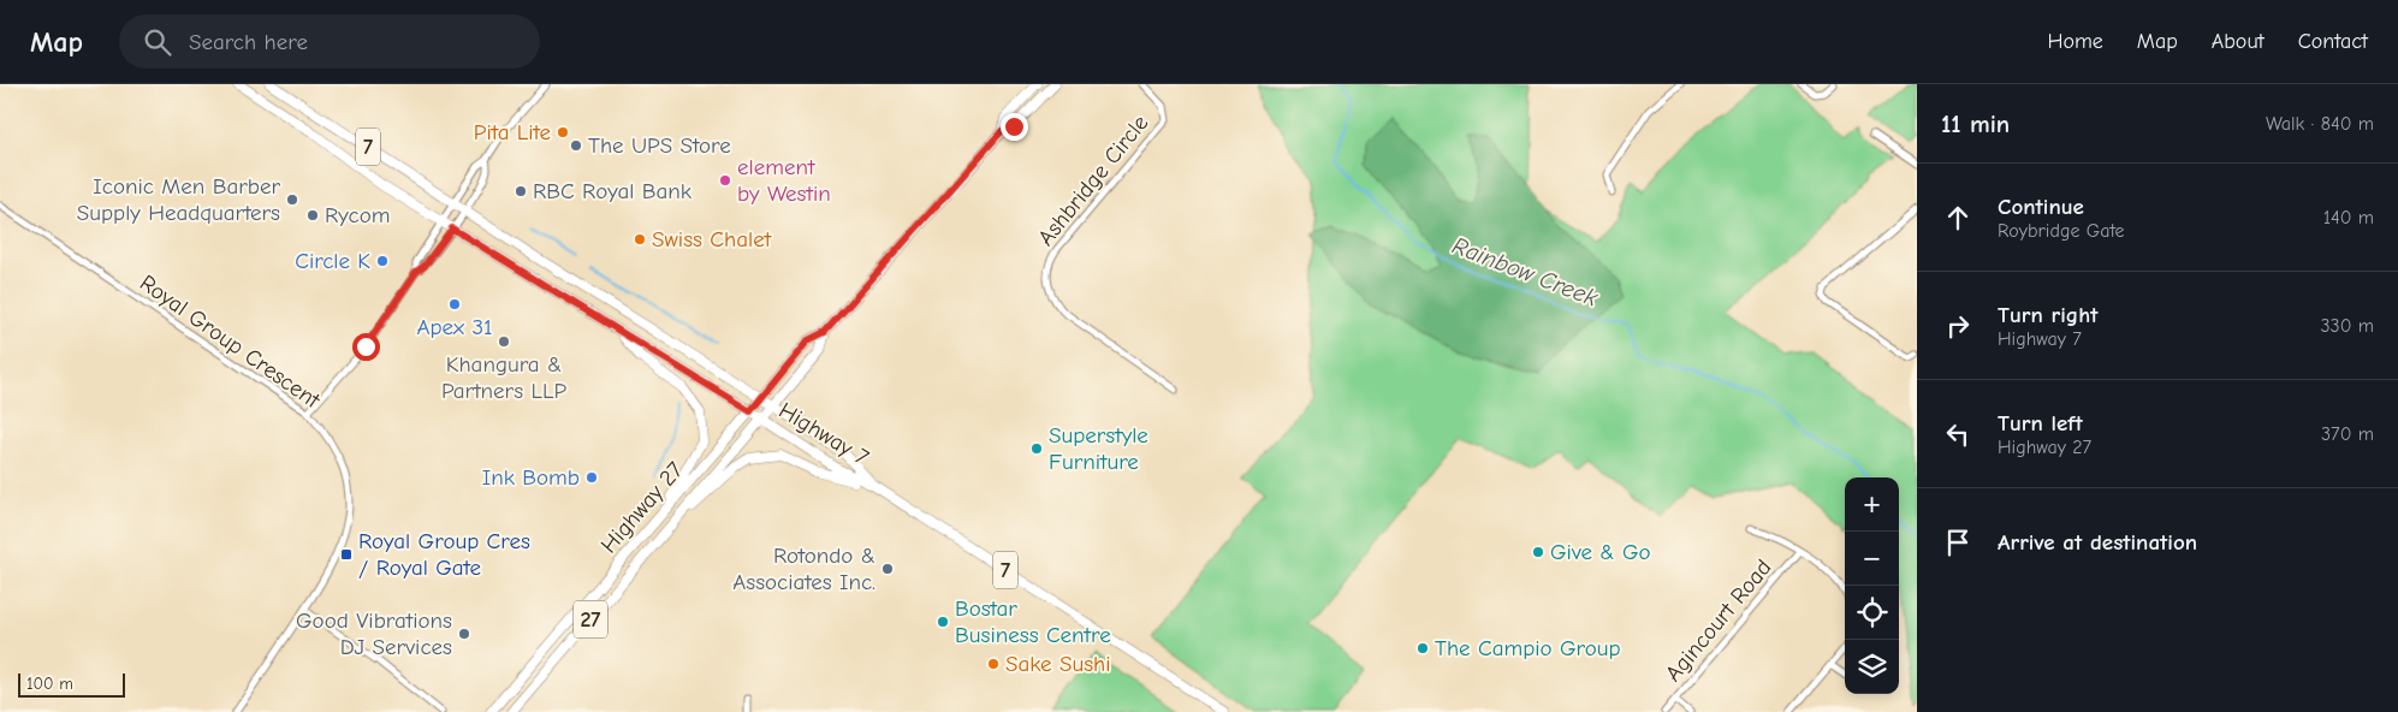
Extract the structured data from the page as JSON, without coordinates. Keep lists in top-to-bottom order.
{
  "streets": {
    "main road": [
      "7",
      "Highway 7",
      "Highway 27",
      "27"
    ],
    "street": ["Ashbridge Circle", "Royal Group Crescent", "Agincourt Road"]
  },
  "crossings": [
    ["Highway 7", "Highway 27"]
  ],
  "water": ["Rainbow Creek"],
  "places": {
    "other": [
      "Pita Lite",
      "The UPS Store",
      "element by Westin",
      "RBC Royal Bank",
      "Iconic Men Barber Supply Headquarters",
      "Rycom",
      "Swiss Chalet",
      "Circle K",
      "Apex 31",
      "Khangura & Partners LLP",
      "Superstyle Furniture",
      "Ink Bomb",
      "Give & Go",
      "Rotondo & Associates Inc.",
      "Bostar Business Centre",
      "Good Vibrations DJ Services",
      "The Campio Group",
      "Sake Sushi"
    ],
    "transit": ["Royal Group Cres / Royal Gate"]
  },
  "scale_bar": "100 m",
  "page": {
    "header": "Map",
    "search": "Search here",
    "nav": [
      "Home",
      "Map",
      "About",
      "Contact"
    ],
    "heading": ["11 min", "Walk · 840 m"],
    "list": [
      ["Continue", "Roybridge Gate", "140 m"],
      ["Turn right", "Highway 7", "330 m"],
      ["Turn left", "Highway 27", "370 m"],
      "Arrive at destination"
    ],
    "map_buttons": ["+", "−"],
    "scale": "100 m"
  }
}
